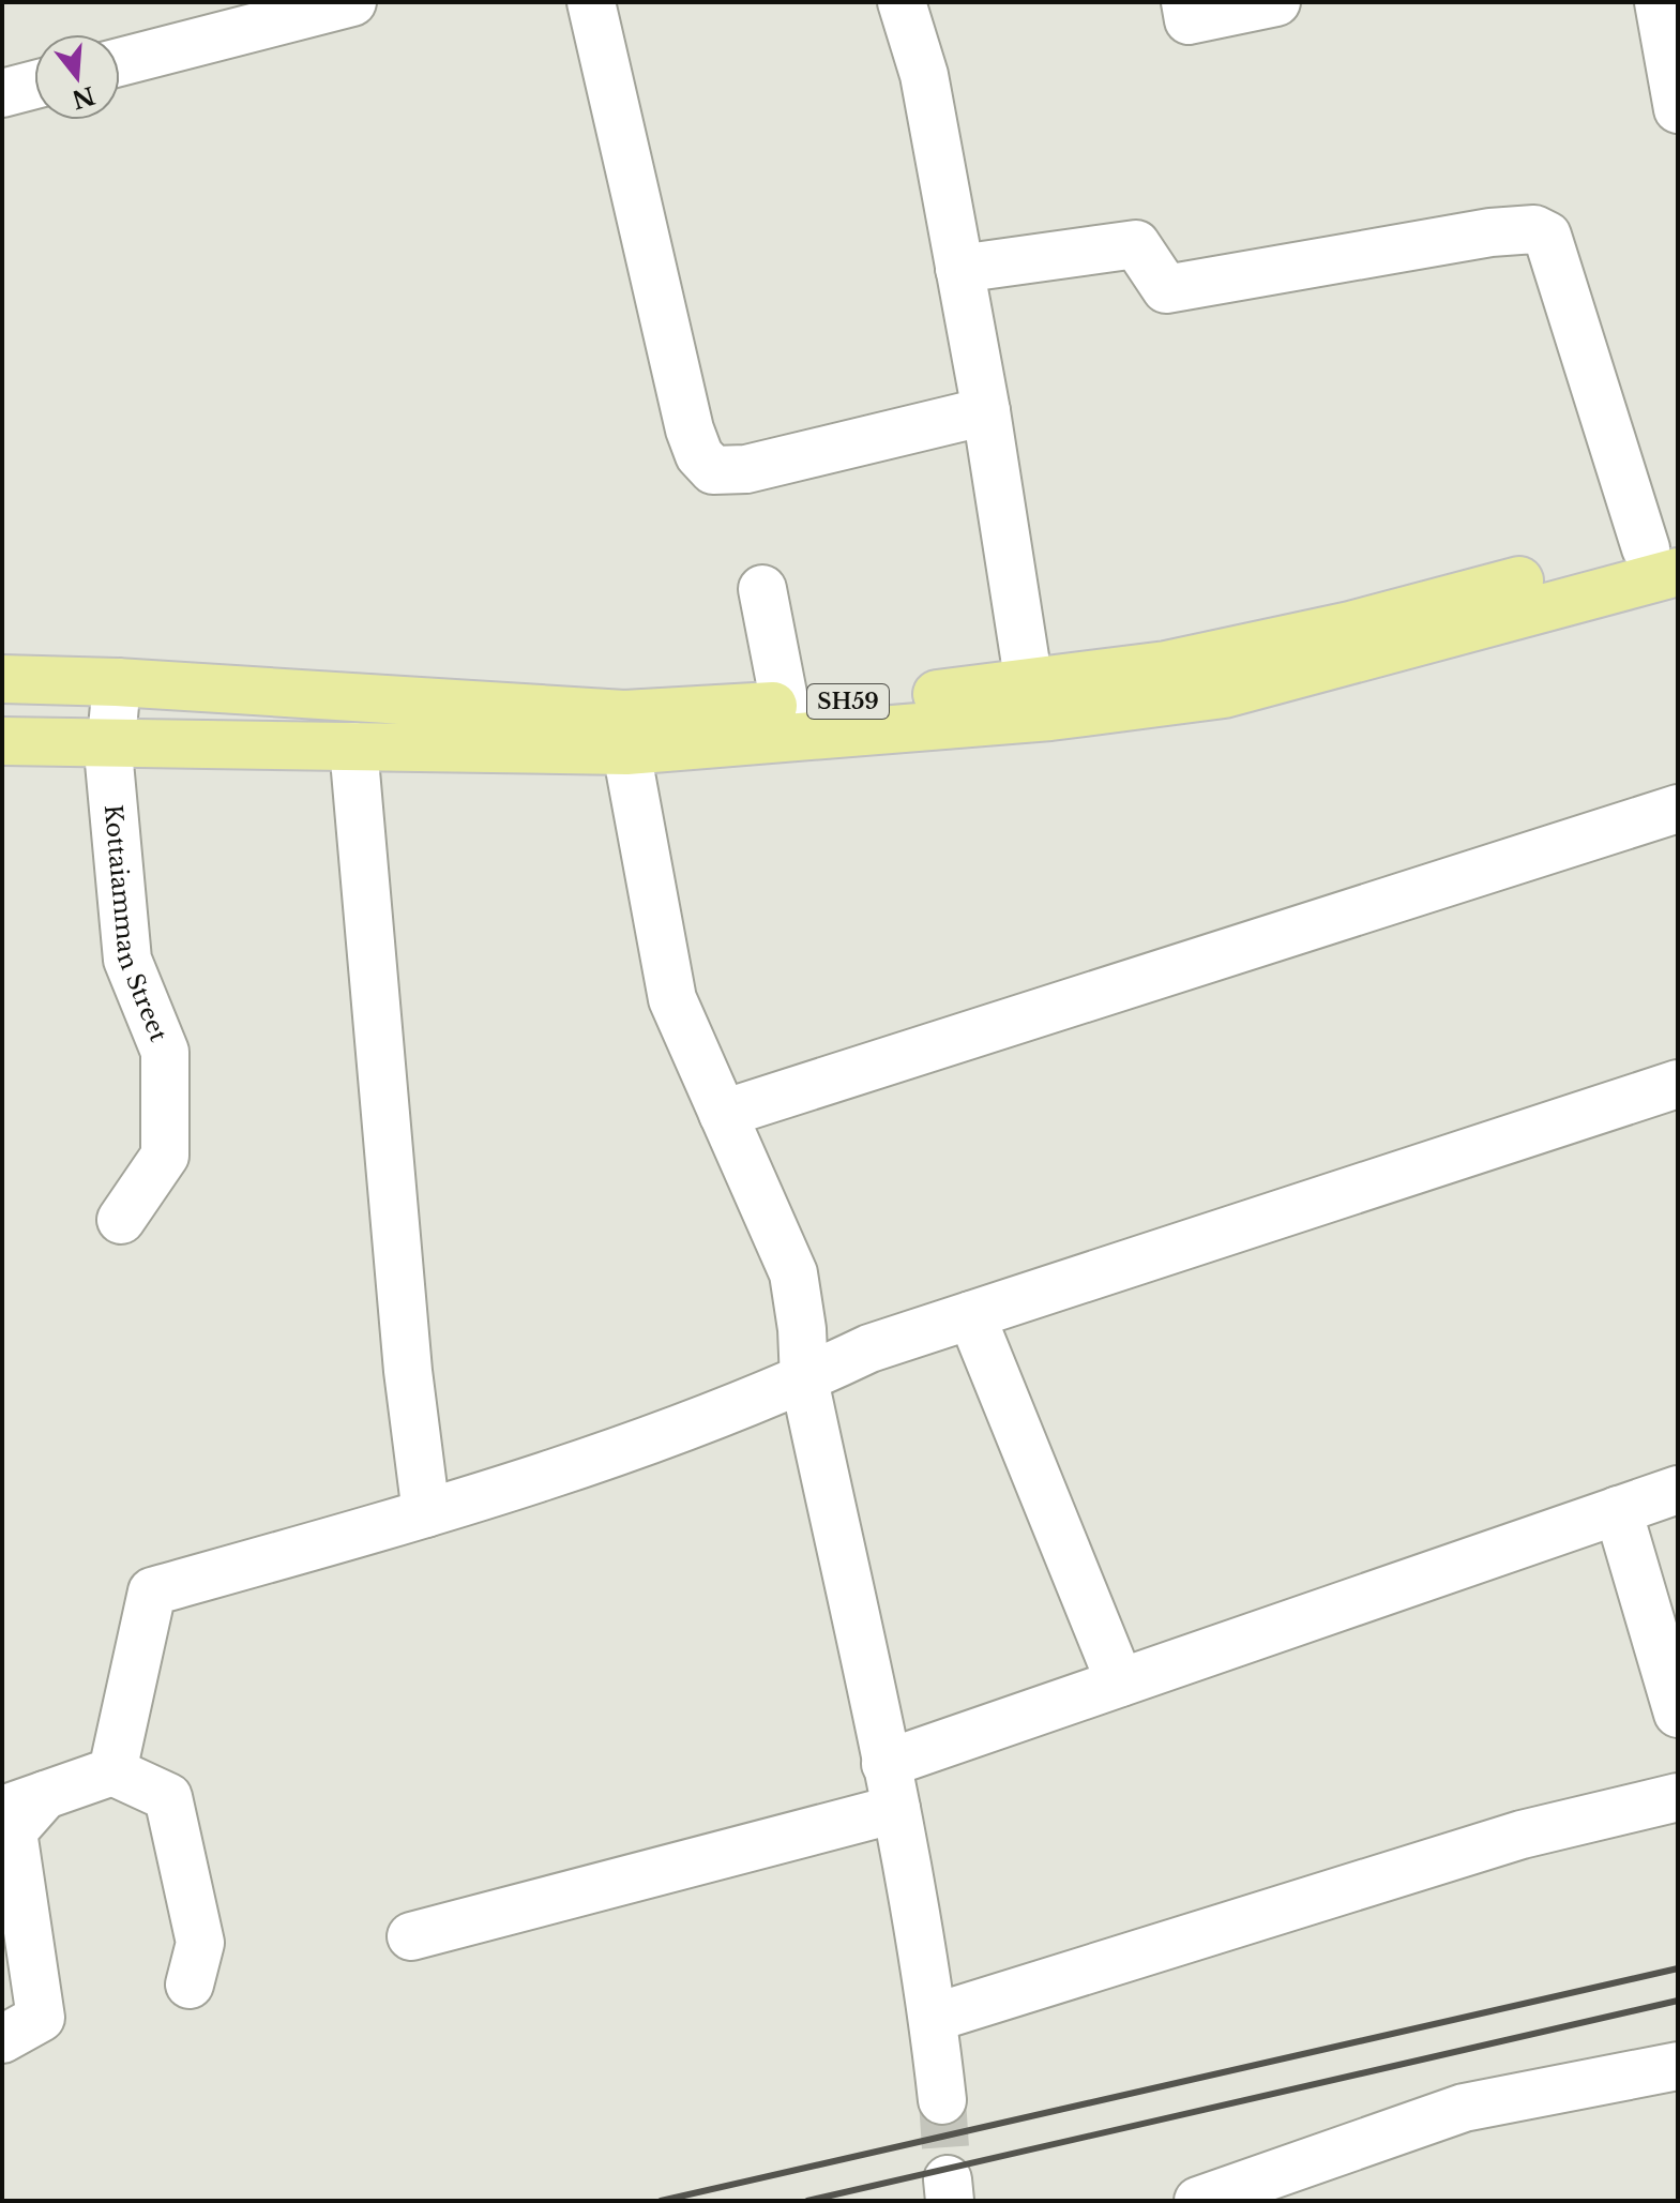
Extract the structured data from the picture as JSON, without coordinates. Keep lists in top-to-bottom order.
{
  "streets": {
    "main road": ["SH59"],
    "street": ["Kottaiamman Street"]
  },
  "crossings": [
    ["SH59", "Kottaiamman Street"]
  ],
  "north": "bottom"
}
